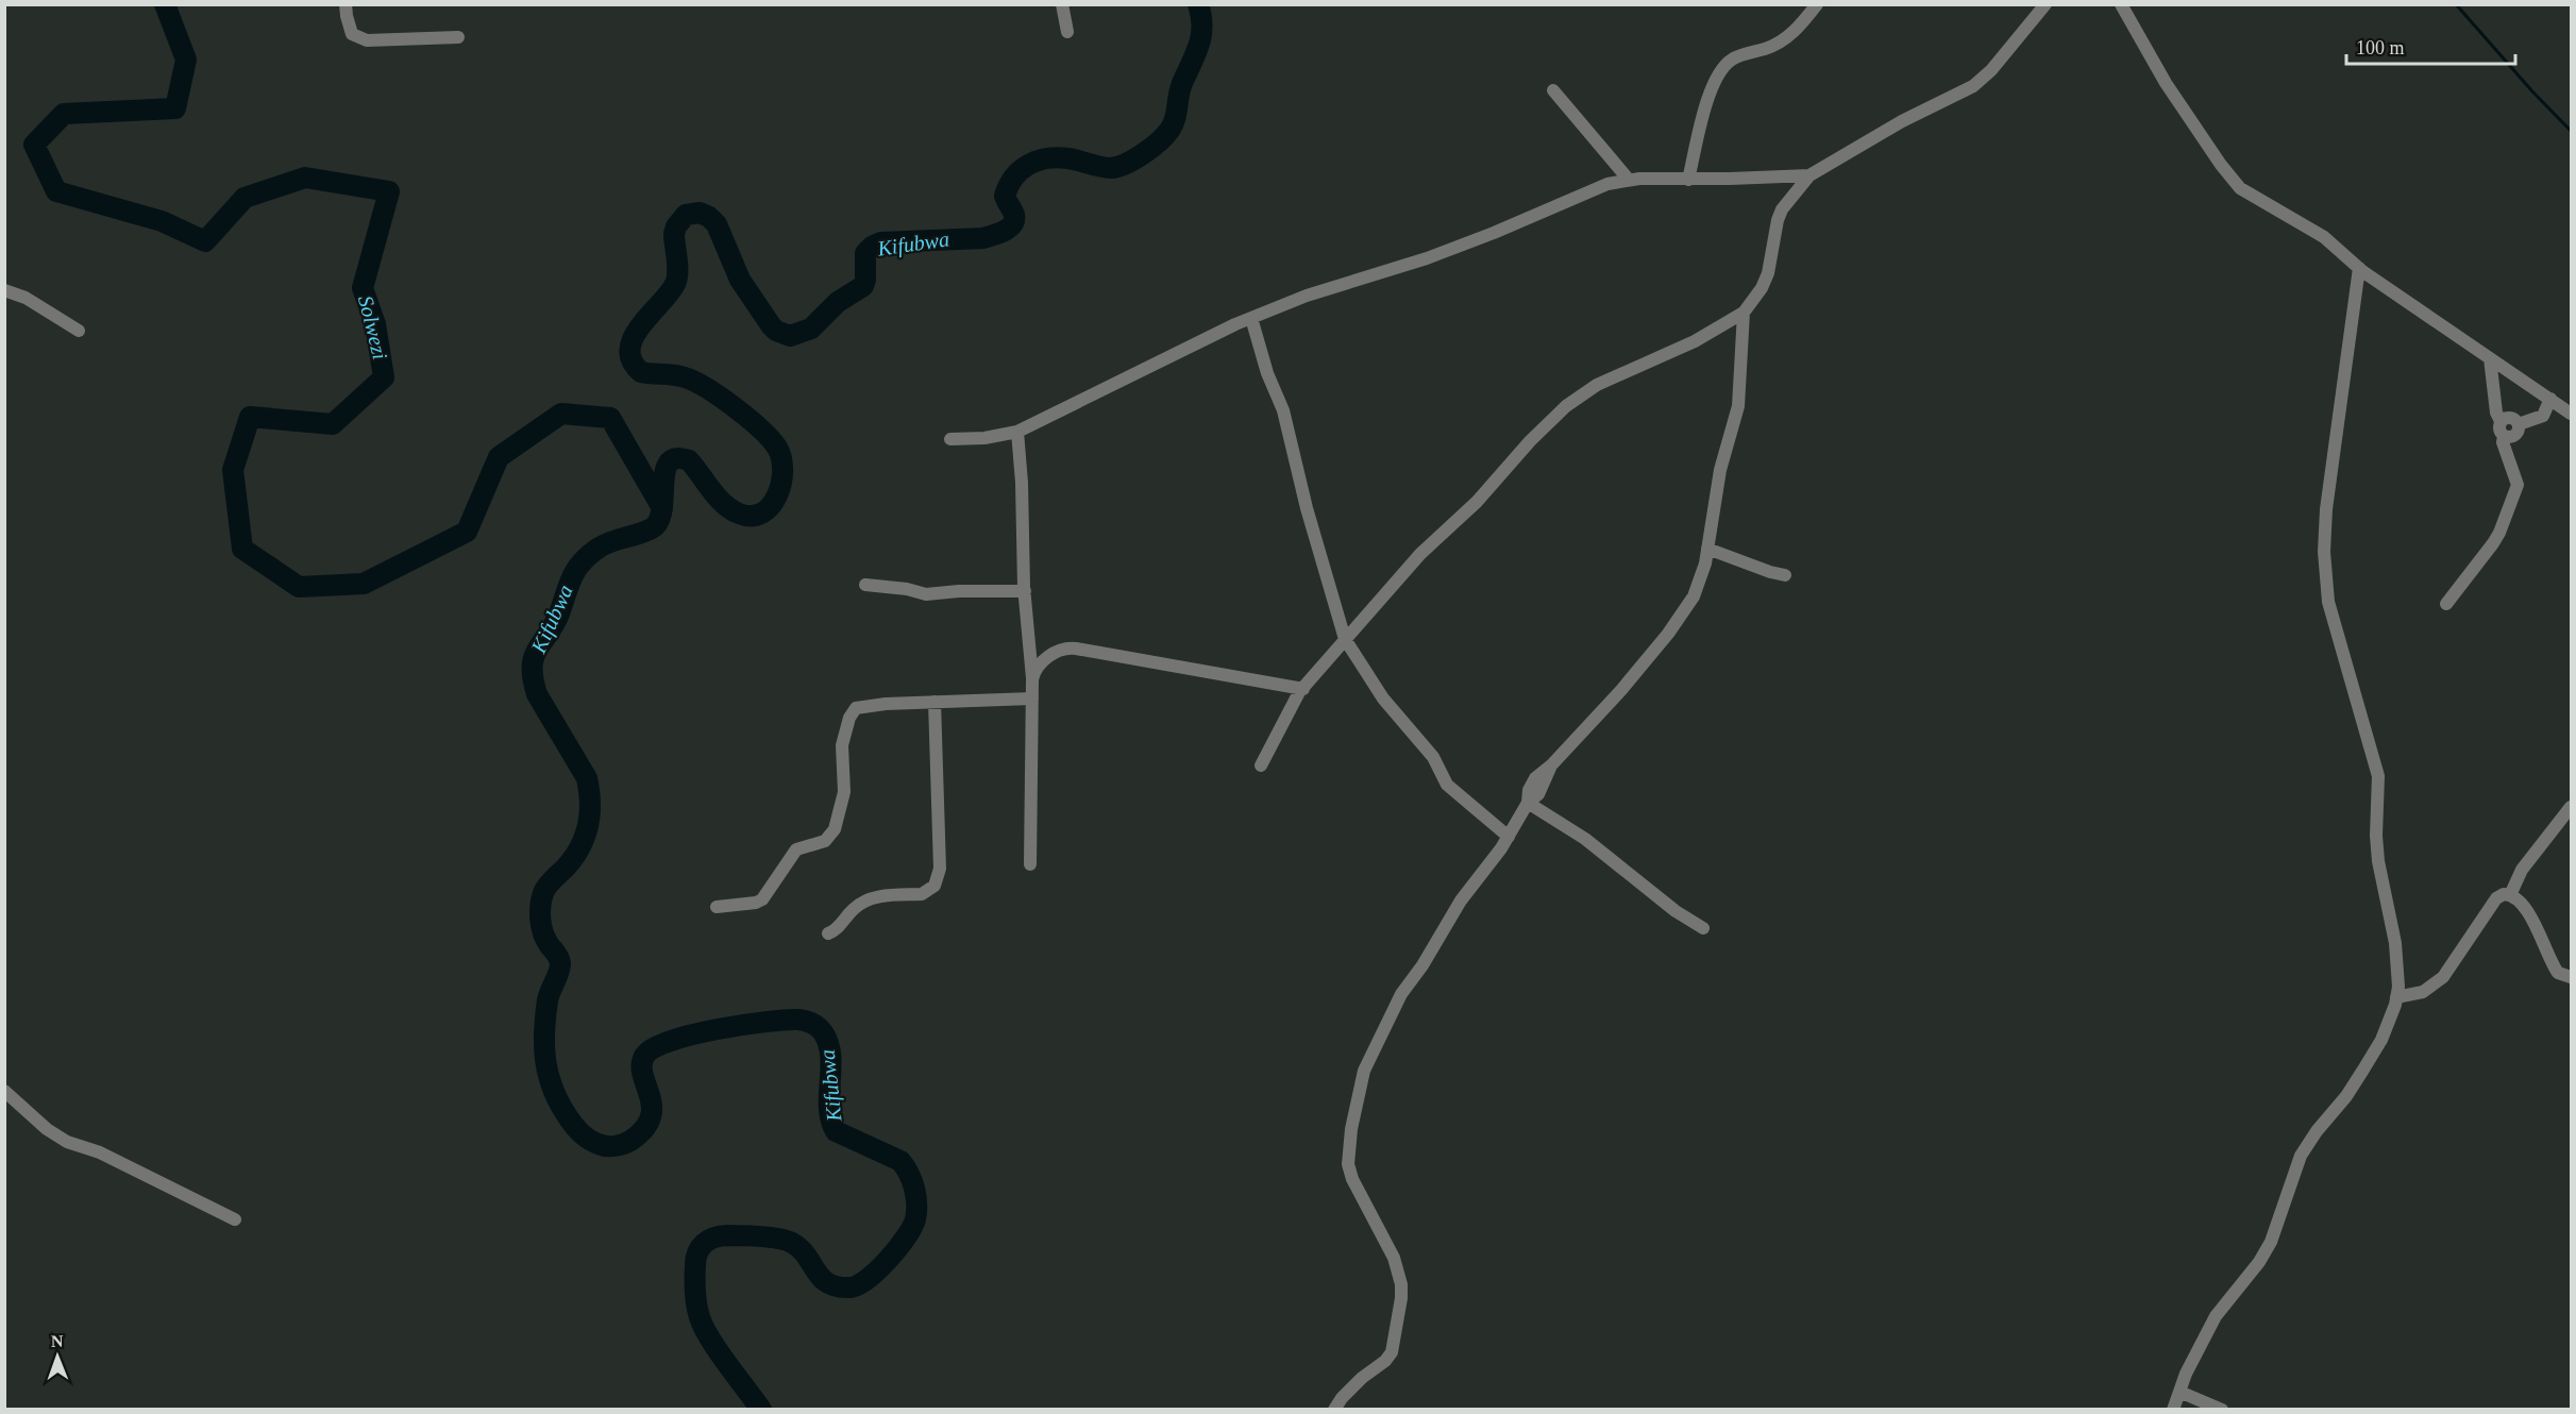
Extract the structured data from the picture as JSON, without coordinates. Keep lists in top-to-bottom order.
{
  "water": ["Kifubwa", "Solwezi"],
  "scale_bar": "100 m",
  "north": "top"
}
